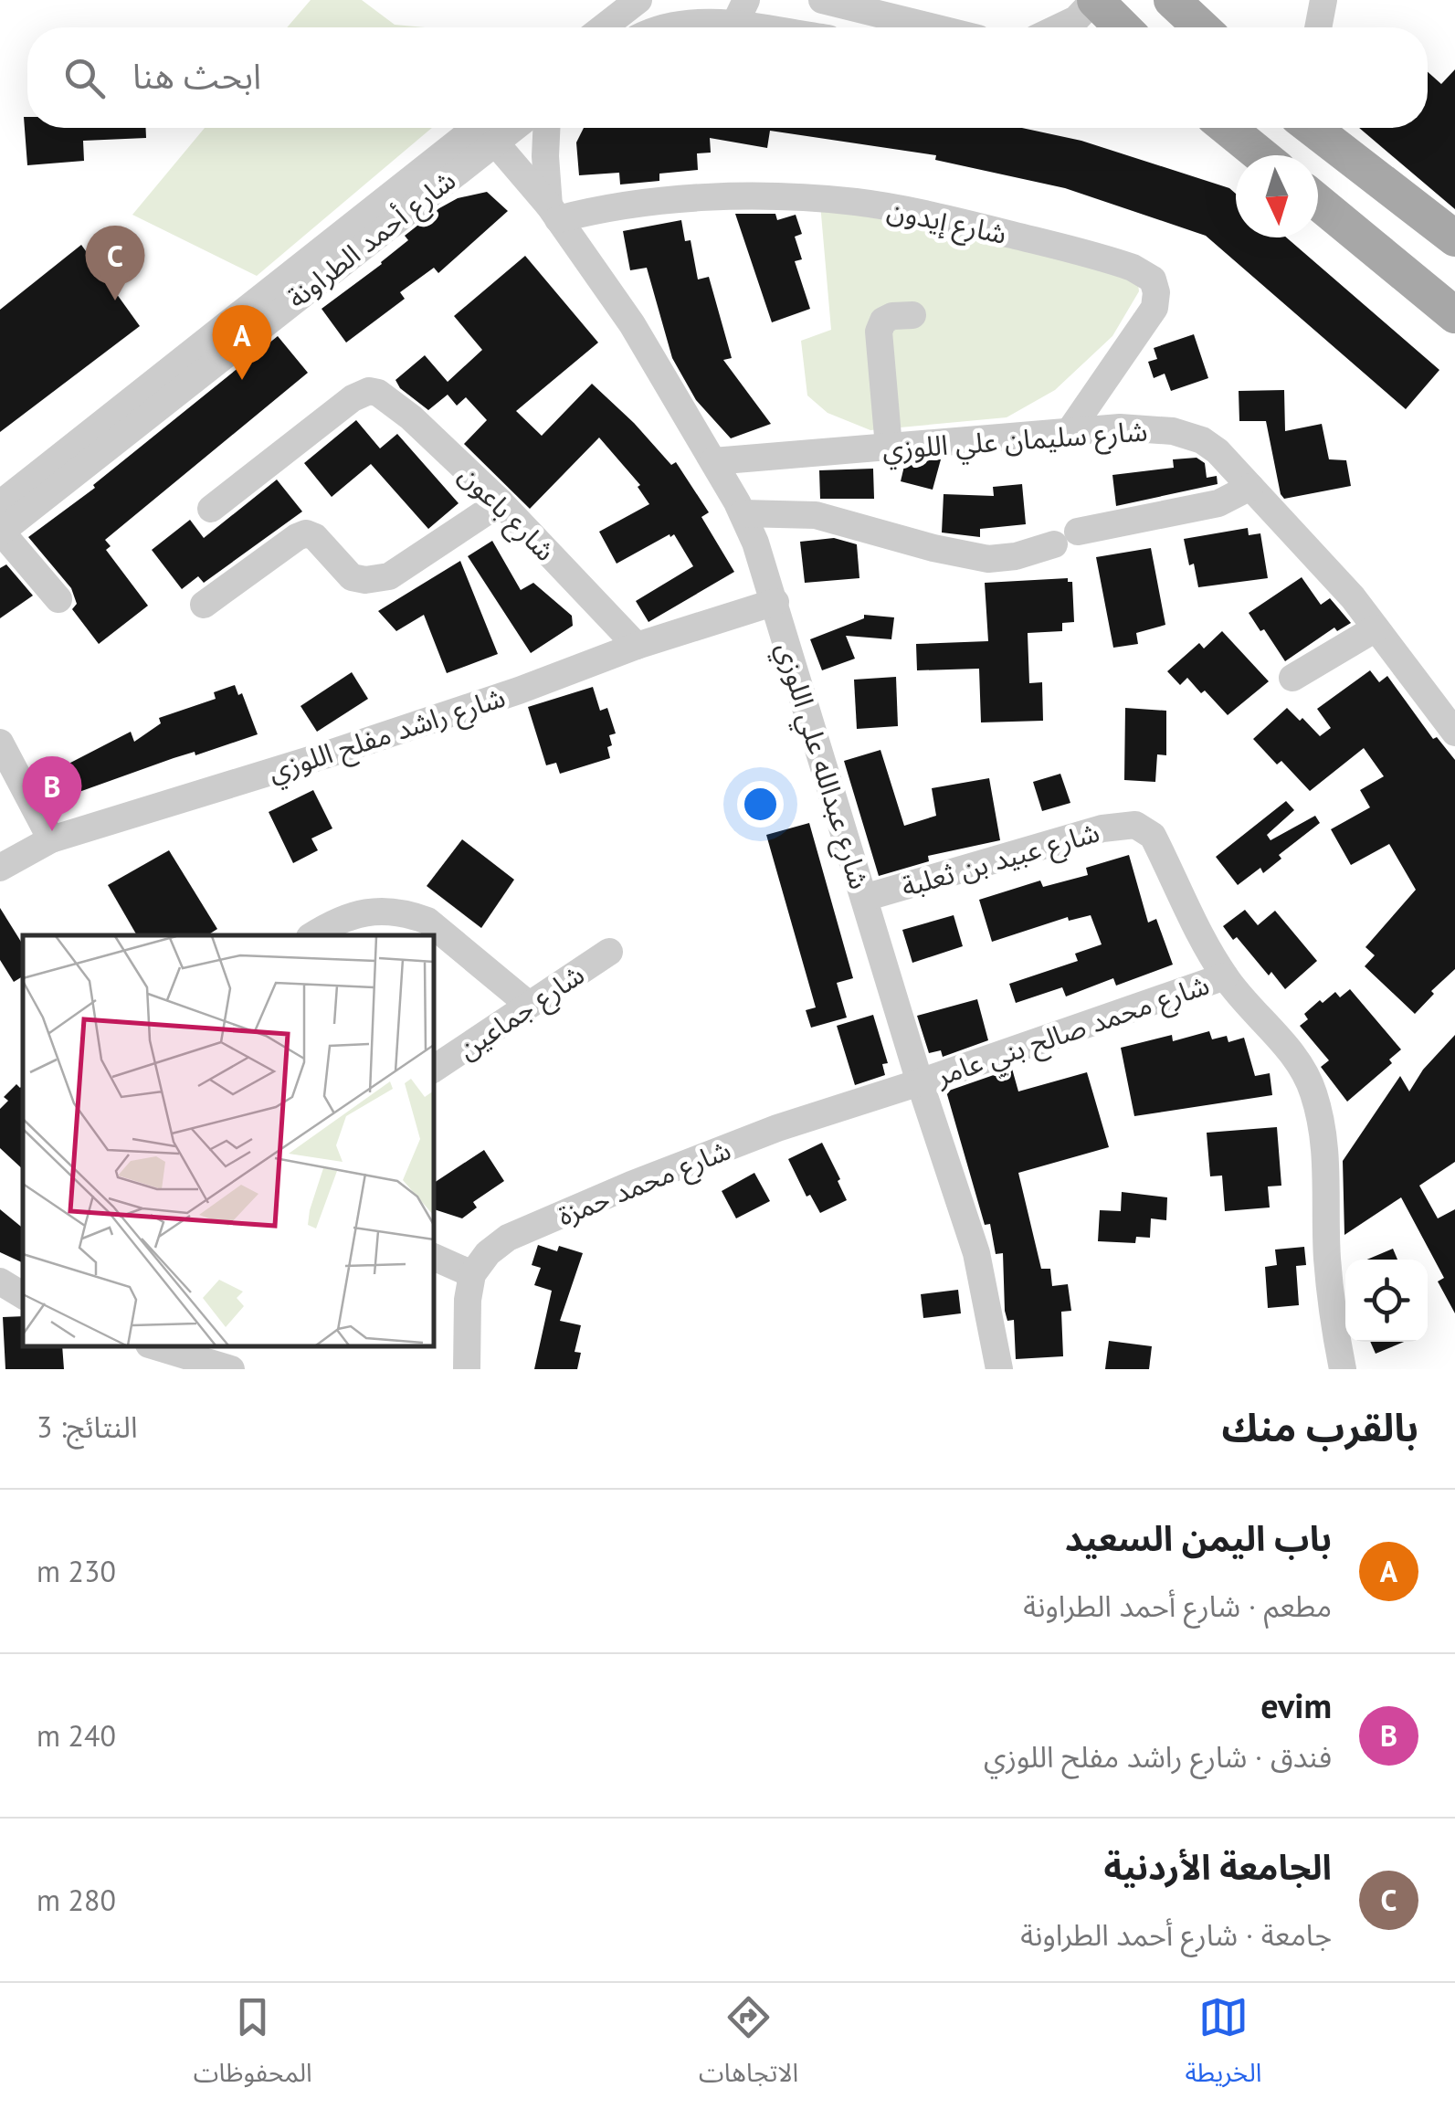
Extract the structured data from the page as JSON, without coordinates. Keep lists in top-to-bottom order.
{
  "streets": {
    "street": [
      "شارع إيدون",
      "شارع أحمد الطراونة",
      "شارع سليمان علي اللوزي",
      "شارع باعون",
      "شارع راشد مفلح اللوزي",
      "شارع عبدالله علي اللوزي",
      "شارع عبيد بن ثعلبة",
      "شارع جماعين",
      "شارع محمد صالح بني عامر",
      "شارع محمد حمزة"
    ]
  },
  "crossings": [
    ["شارع إيدون", "شارع سليمان علي اللوزي"],
    ["شارع إيدون", "شارع عبدالله علي اللوزي"],
    ["شارع أحمد الطراونة", "شارع عبدالله علي اللوزي"],
    ["شارع سليمان علي اللوزي", "شارع عبدالله علي اللوزي"],
    ["شارع باعون", "شارع راشد مفلح اللوزي"],
    ["شارع راشد مفلح اللوزي", "شارع عبدالله علي اللوزي"],
    ["شارع عبدالله علي اللوزي", "شارع عبيد بن ثعلبة"],
    ["شارع عبدالله علي اللوزي", "شارع محمد صالح بني عامر"],
    ["شارع عبدالله علي اللوزي", "شارع محمد حمزة"],
    ["شارع عبيد بن ثعلبة", "شارع محمد صالح بني عامر"],
    ["شارع محمد صالح بني عامر", "شارع محمد حمزة"]
  ],
  "north": "bottom",
  "page": {
    "search": "ابحث هنا",
    "pins": ["C", "A", "B"],
    "heading": ["بالقرب منك", "النتائج: 3"],
    "list": [
      {
        "mark": "A",
        "name": "باب اليمن السعيد",
        "note": "مطعم · شارع أحمد الطراونة",
        "value": "230 m"
      },
      {
        "mark": "B",
        "name": "evim",
        "note": "فندق · شارع راشد مفلح اللوزي",
        "value": "240 m"
      },
      {
        "mark": "C",
        "name": "الجامعة الأردنية",
        "note": "جامعة · شارع أحمد الطراونة",
        "value": "280 m"
      }
    ],
    "nav": ["الخريطة", "الاتجاهات", "المحفوظات"]
  }
}
